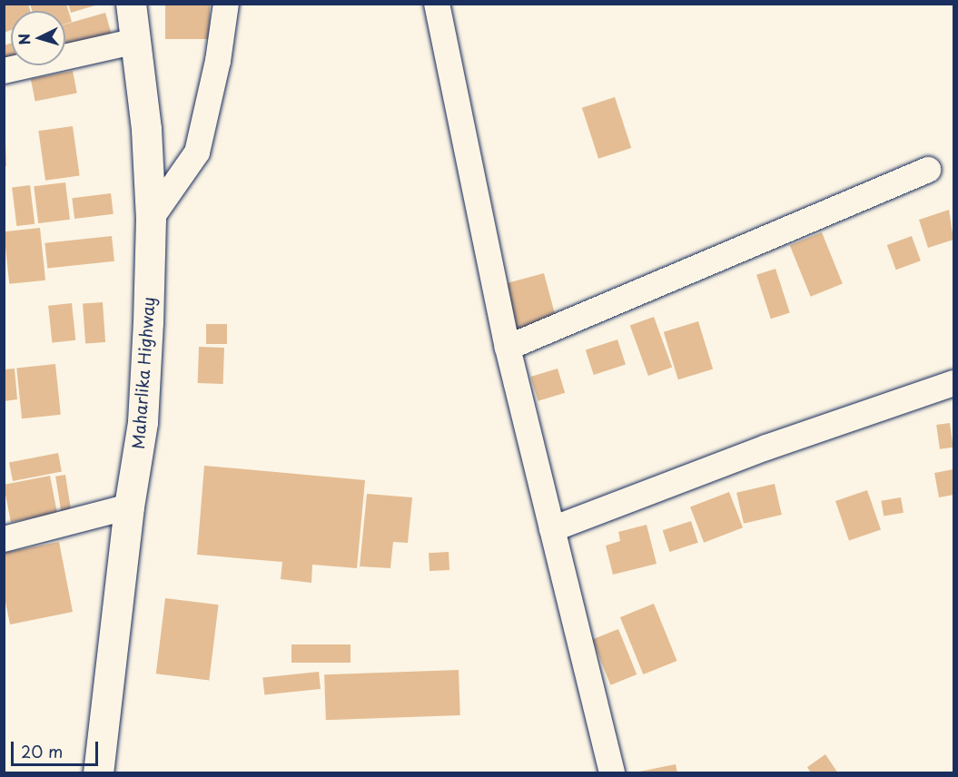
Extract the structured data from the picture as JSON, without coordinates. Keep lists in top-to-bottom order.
{
  "streets": {
    "main road": ["Maharlika Highway"]
  },
  "scale_bar": "20 m",
  "north": "left"
}
